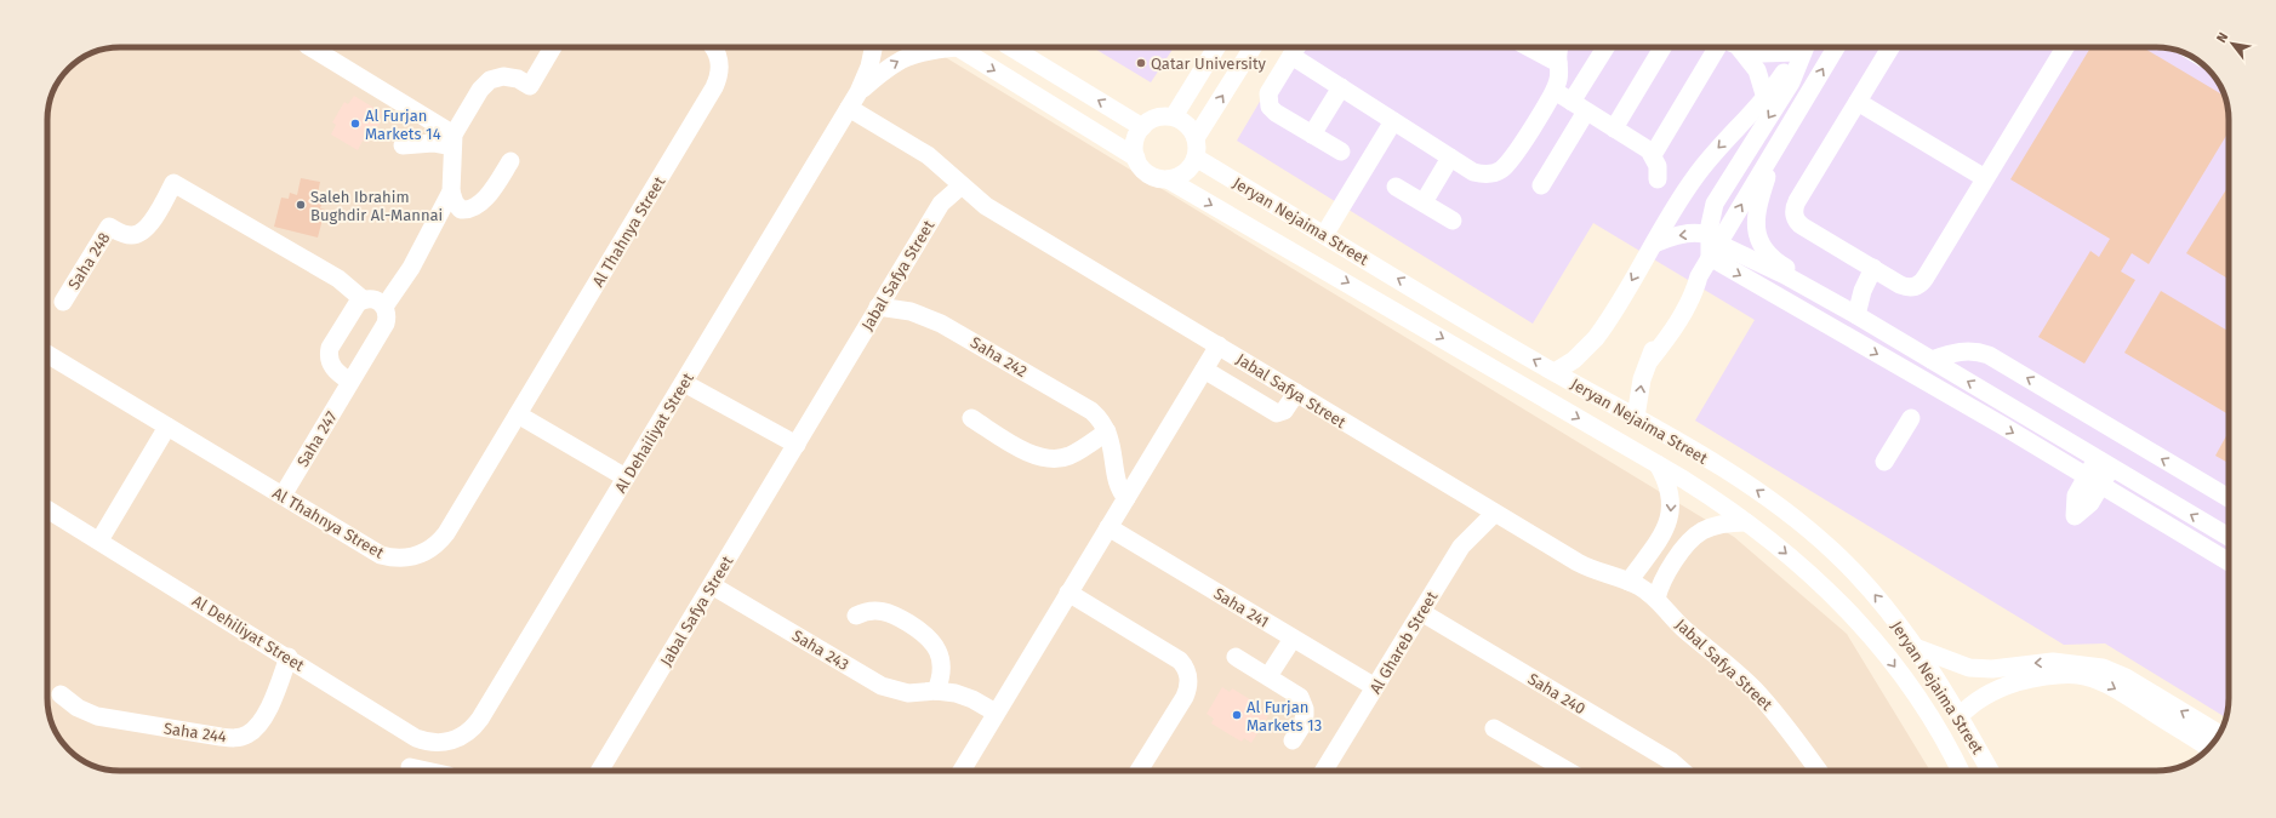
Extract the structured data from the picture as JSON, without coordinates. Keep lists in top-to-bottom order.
{
  "streets": {
    "street": [
      "Jeryan Nejaima Street",
      "Al Thahnya Street",
      "Saha 248",
      "Jabal Safya Street",
      "Saha 242",
      "Al Dehailiyat Street",
      "Saha 247",
      "Saha 241",
      "Al Dehiliyat Street",
      "Al Ghareb Street",
      "Saha 243",
      "Saha 240",
      "Saha 244"
    ]
  },
  "crossings": [
    ["Al Thahnya Street", "Saha 247"],
    ["Jabal Safya Street", "Saha 242"],
    ["Jabal Safya Street", "Al Dehailiyat Street"],
    ["Jabal Safya Street", "Al Ghareb Street"],
    ["Jabal Safya Street", "Saha 243"],
    ["Al Dehailiyat Street", "Al Dehiliyat Street"],
    ["Saha 241", "Al Ghareb Street"],
    ["Al Dehiliyat Street", "Saha 244"],
    ["Al Ghareb Street", "Saha 240"]
  ],
  "places": [
    "Qatar University",
    "Al Furjan Markets 14",
    "Saleh Ibrahim Bughdir Al-Mannai",
    "Al Furjan Markets 13"
  ],
  "north": "top left"
}
